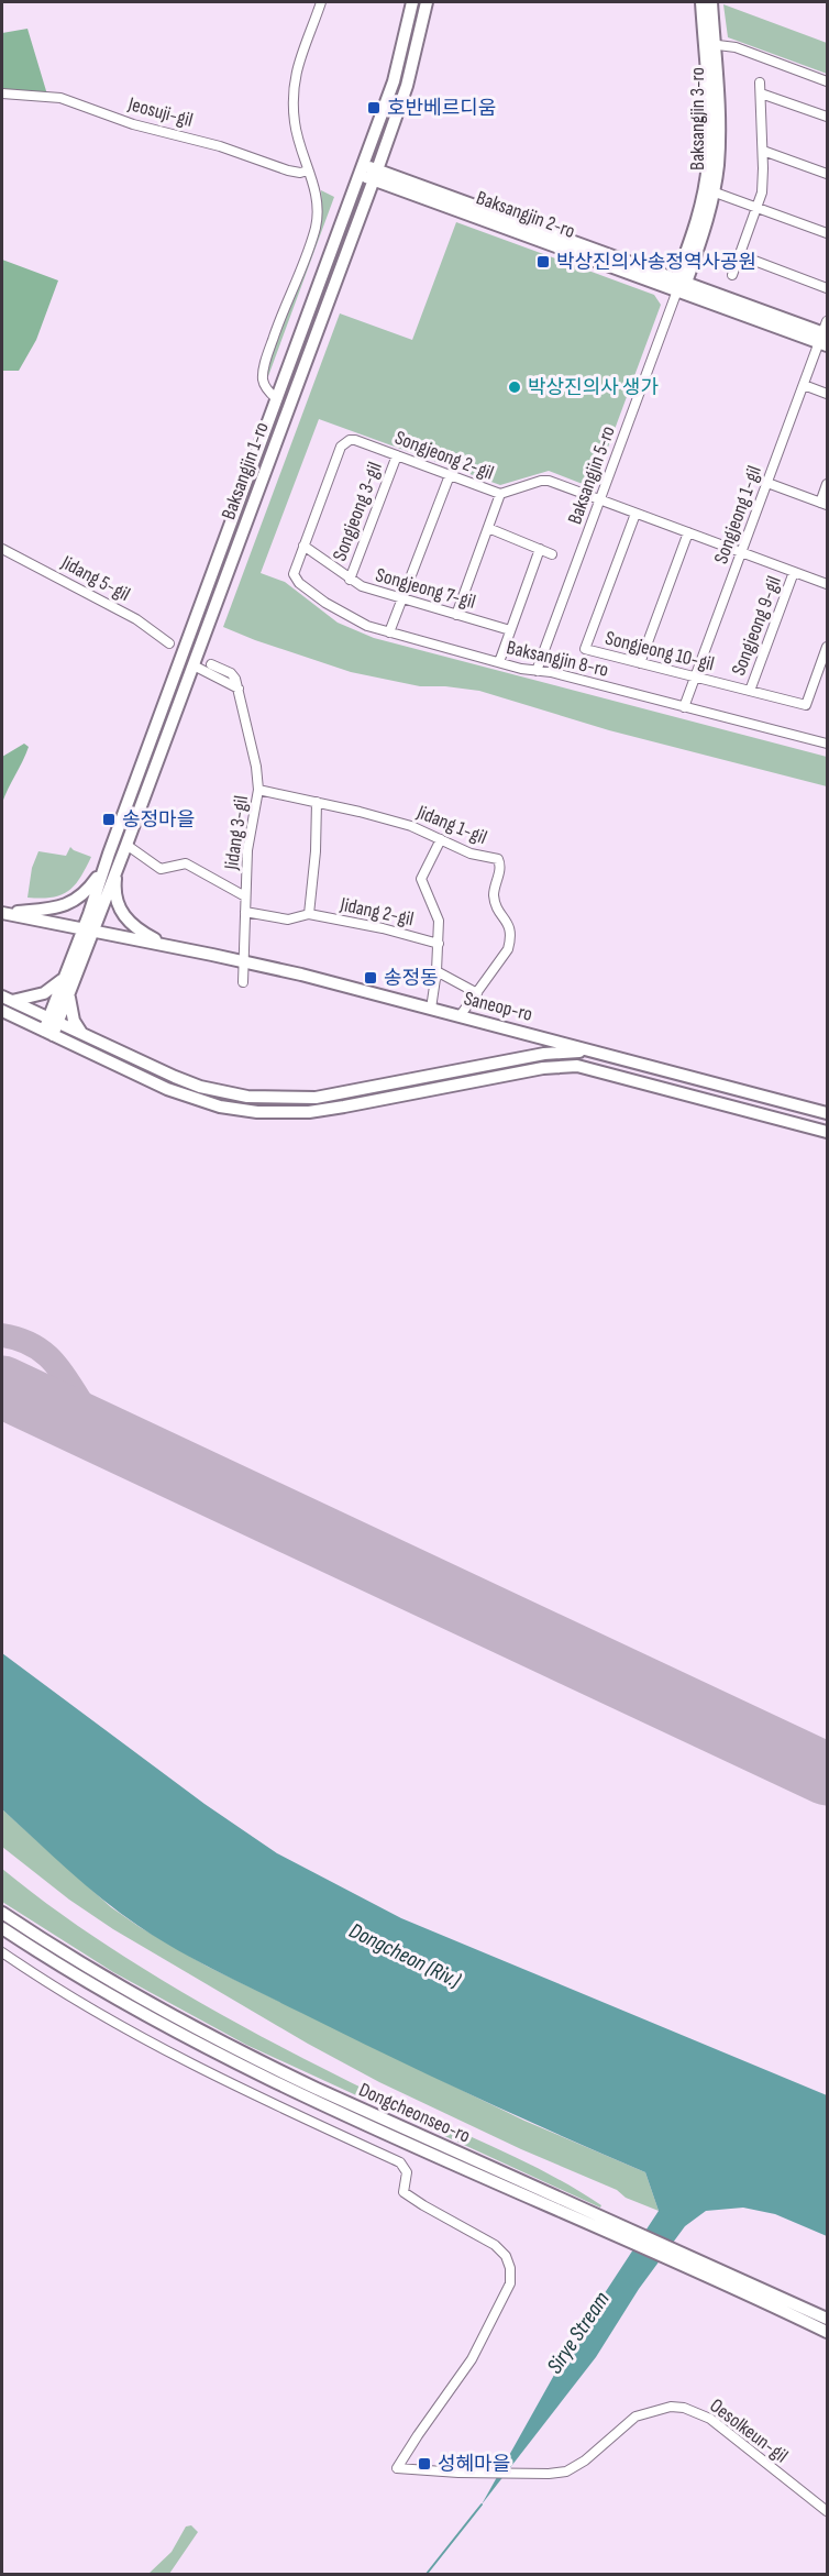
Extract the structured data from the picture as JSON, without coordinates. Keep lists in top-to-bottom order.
{
  "streets": {
    "street": [
      "Jeosuji-gil",
      "Baksangjin 3-ro",
      "Baksangjin 2-ro",
      "Songjeong 2-gil",
      "Baksangjin 1-ro",
      "Baksangjin 5-ro",
      "Songjeong 3-gil",
      "Songjeong 1-gil",
      "Jidang 5-gil",
      "Songjeong 7-gil",
      "Songjeong 9-gil",
      "Songjeong 10-gil",
      "Baksangjin 8-ro",
      "Jidang 1-gil",
      "Jidang 3-gil",
      "Jidang 2-gil",
      "Saneop-ro",
      "Dongcheonseo-ro",
      "Oesolkeun-gil"
    ]
  },
  "crossings": [
    ["Baksangjin 3-ro", "Baksangjin 2-ro"],
    ["Baksangjin 3-ro", "Baksangjin 5-ro"],
    ["Baksangjin 2-ro", "Baksangjin 1-ro"],
    ["Baksangjin 2-ro", "Baksangjin 5-ro"],
    ["Baksangjin 2-ro", "Songjeong 1-gil"],
    ["Songjeong 2-gil", "Baksangjin 5-ro"],
    ["Songjeong 2-gil", "Songjeong 3-gil"],
    ["Songjeong 2-gil", "Songjeong 1-gil"],
    ["Songjeong 2-gil", "Songjeong 7-gil"],
    ["Songjeong 2-gil", "Songjeong 9-gil"],
    ["Songjeong 2-gil", "Songjeong 10-gil"],
    ["Songjeong 2-gil", "Baksangjin 8-ro"],
    ["Baksangjin 1-ro", "Saneop-ro"],
    ["Baksangjin 5-ro", "Baksangjin 8-ro"],
    ["Songjeong 3-gil", "Songjeong 7-gil"],
    ["Songjeong 1-gil", "Songjeong 10-gil"],
    ["Songjeong 1-gil", "Baksangjin 8-ro"],
    ["Songjeong 9-gil", "Songjeong 10-gil"],
    ["Jidang 1-gil", "Jidang 3-gil"],
    ["Jidang 1-gil", "Jidang 2-gil"],
    ["Jidang 1-gil", "Saneop-ro"],
    ["Jidang 3-gil", "Jidang 2-gil"],
    ["Jidang 3-gil", "Saneop-ro"],
    ["Jidang 2-gil", "Saneop-ro"]
  ],
  "water": ["Dongcheon (Riv.)", "Sirye Stream"],
  "places": {
    "transit": [
      "호반베르디움",
      "박상진의사송정역사공원",
      "송정마을",
      "송정동",
      "성혜마을"
    ],
    "other": ["박상진의사 생가"]
  }
}
